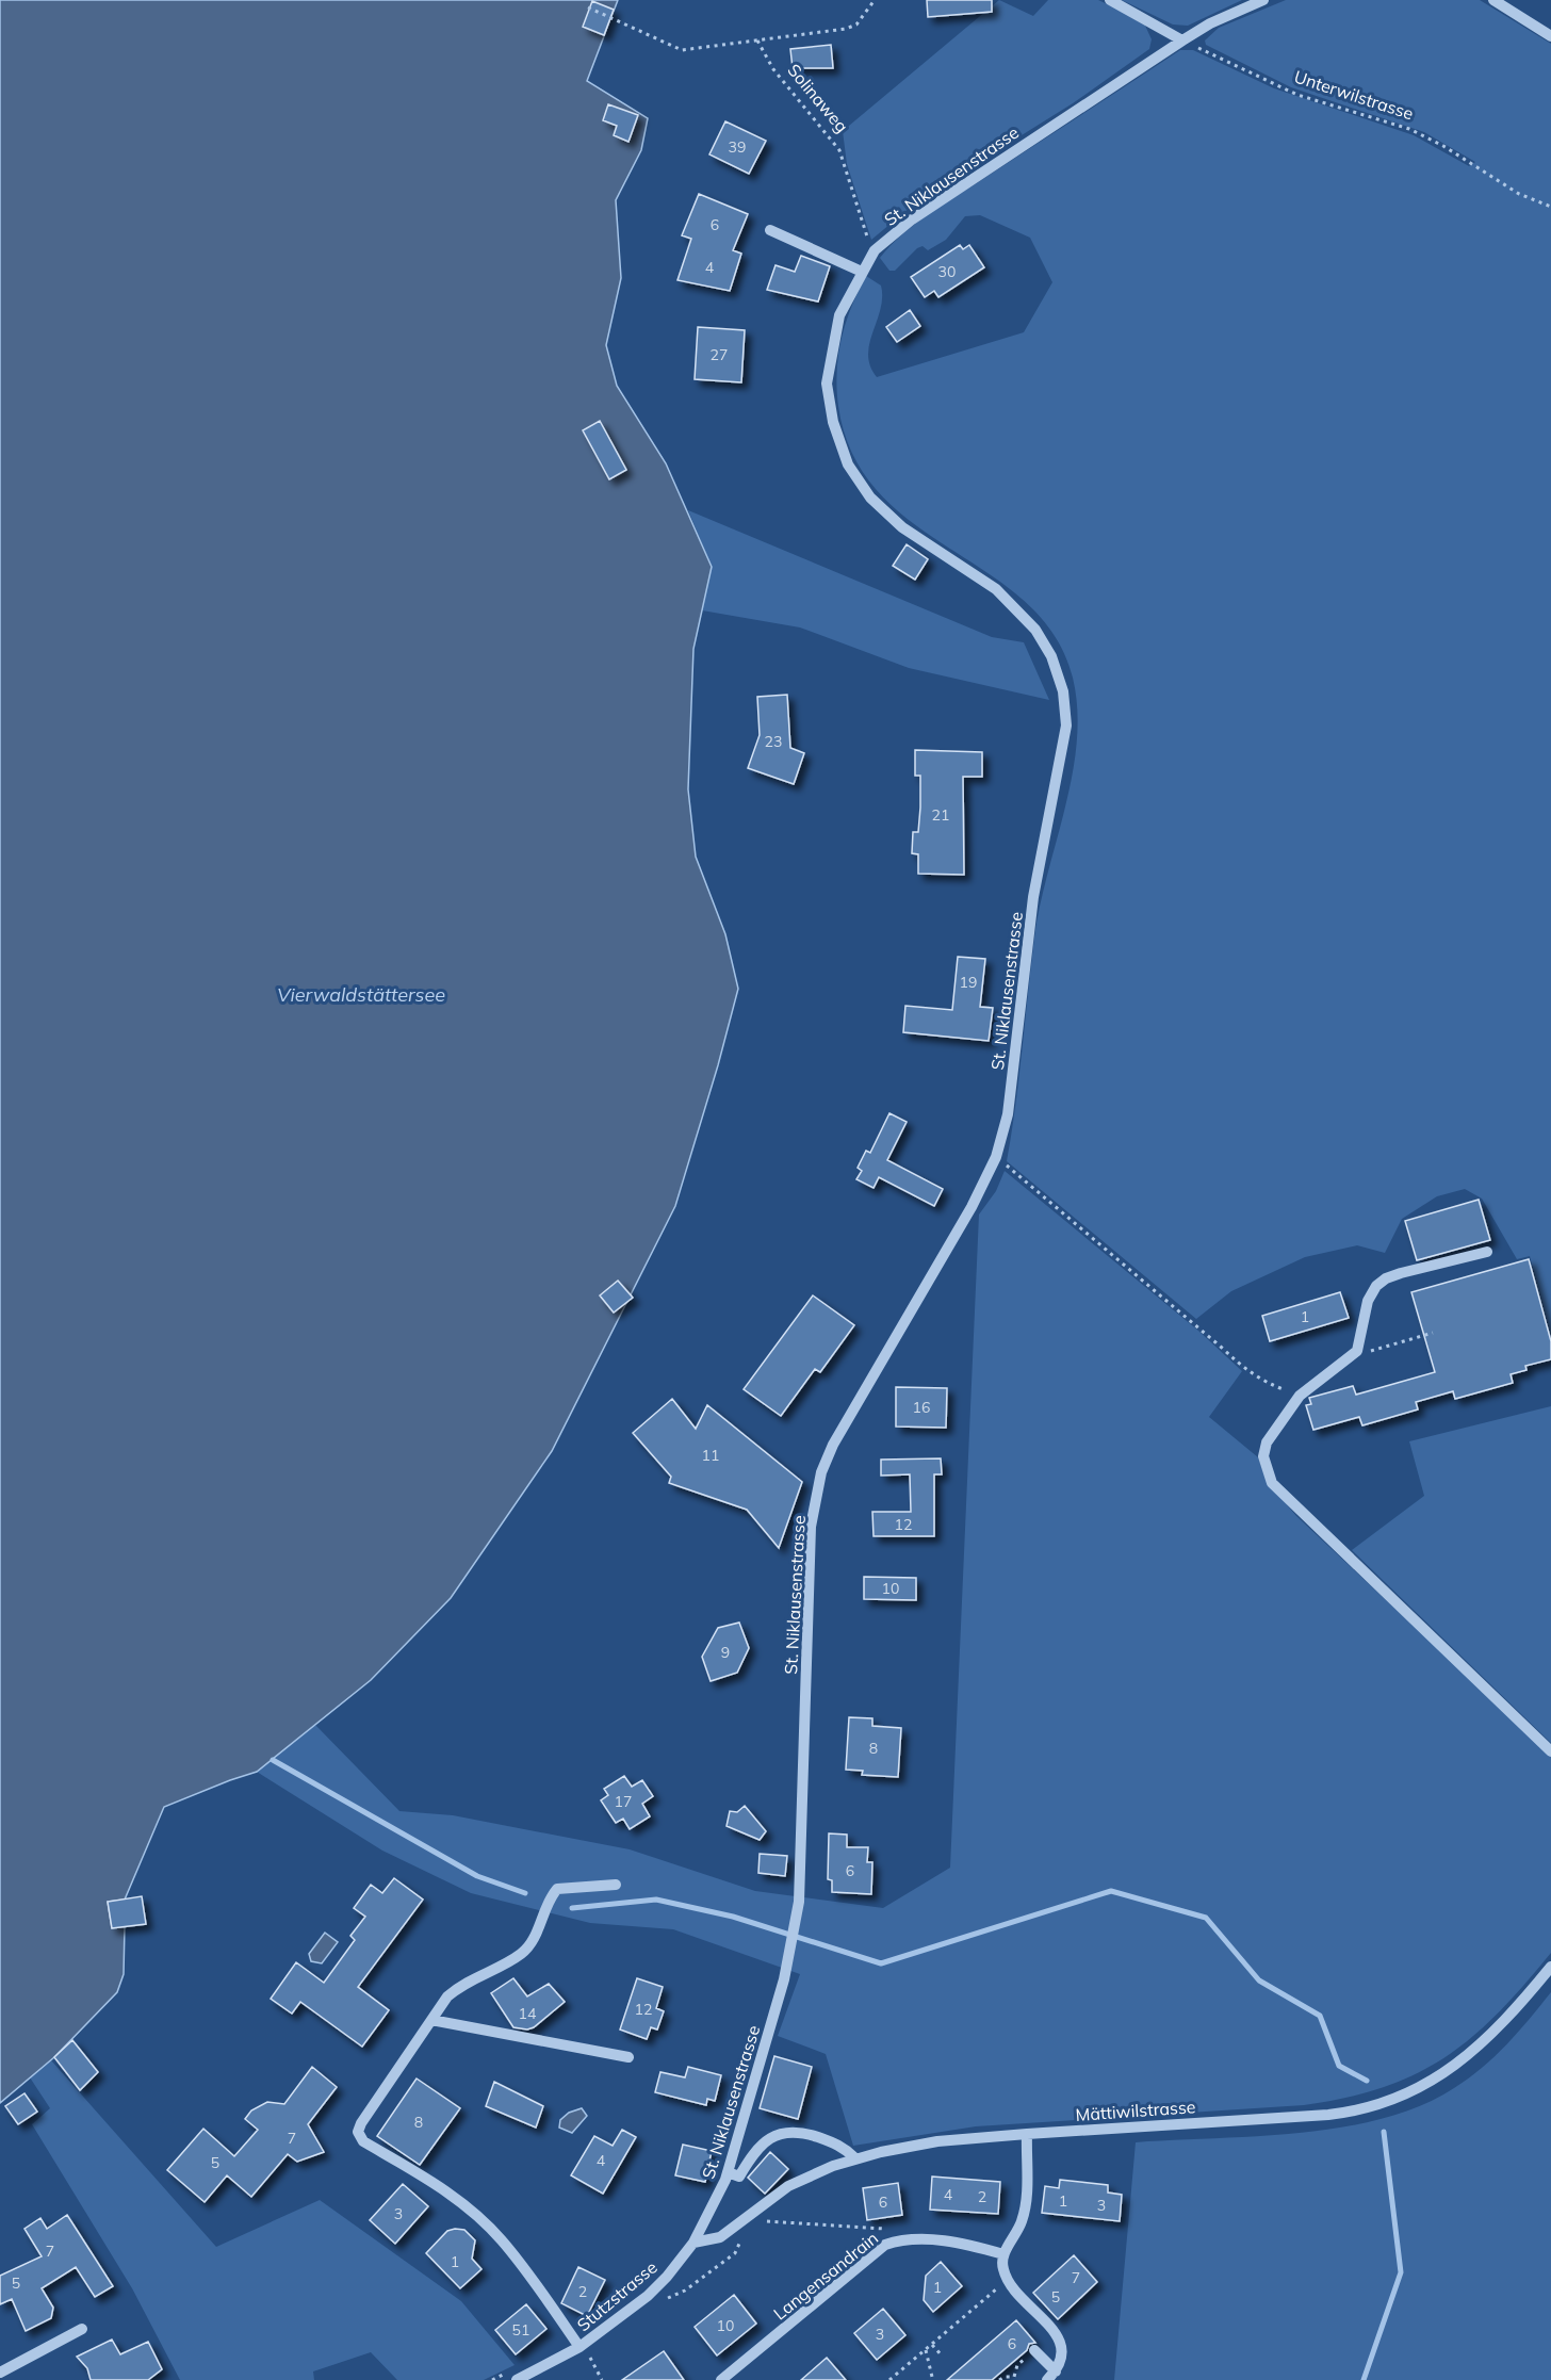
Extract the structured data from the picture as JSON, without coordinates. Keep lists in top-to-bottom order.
{
  "streets": {
    "street": [
      "St. Niklausenstrasse",
      "Mättiwilstrasse",
      "Langensandrain",
      "Stutzstrasse"
    ],
    "path": ["Unterwilstrasse", "Solinaweg"]
  },
  "crossings": [
    ["Unterwilstrasse", "St. Niklausenstrasse"],
    ["Solinaweg", "St. Niklausenstrasse"],
    ["St. Niklausenstrasse", "Mättiwilstrasse"],
    ["St. Niklausenstrasse", "Stutzstrasse"],
    ["Mättiwilstrasse", "Stutzstrasse"]
  ],
  "water": ["Vierwaldstättersee"],
  "house_numbers": [
    "39",
    "6",
    "4",
    "30",
    "27",
    "23",
    "21",
    "19",
    "1",
    "16",
    "11",
    "12",
    "10",
    "9",
    "8",
    "17",
    "6",
    "12",
    "14",
    "8",
    "7",
    "4",
    "5",
    "4",
    "2",
    "1",
    "6",
    "3",
    "3",
    "7",
    "1",
    "7",
    "5",
    "1",
    "2",
    "5",
    "10",
    "51",
    "3",
    "6"
  ]
}
